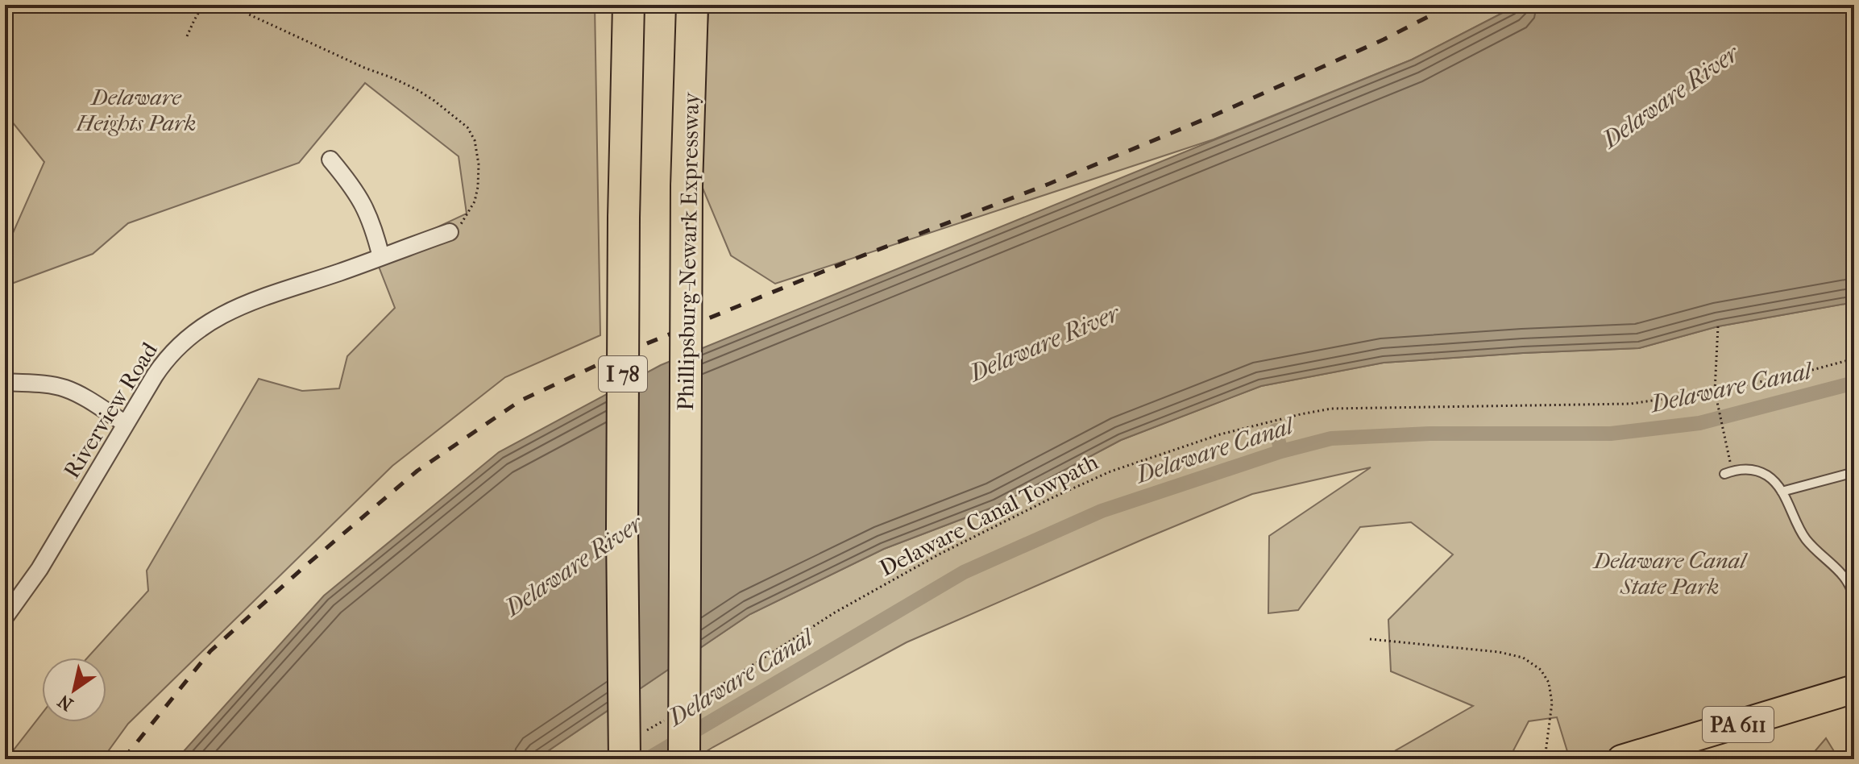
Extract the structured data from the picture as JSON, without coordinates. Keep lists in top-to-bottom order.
{
  "streets": {
    "highway": ["Phillipsburg-Newark Expressway", "I 78", "PA 611"],
    "street": ["Riverview Road"],
    "path": ["Delaware Canal Towpath"]
  },
  "water": ["Delaware River", "Delaware Canal"],
  "parks": ["Delaware Heights Park", "Delaware Canal State Park"],
  "north": "bottom left"
}
